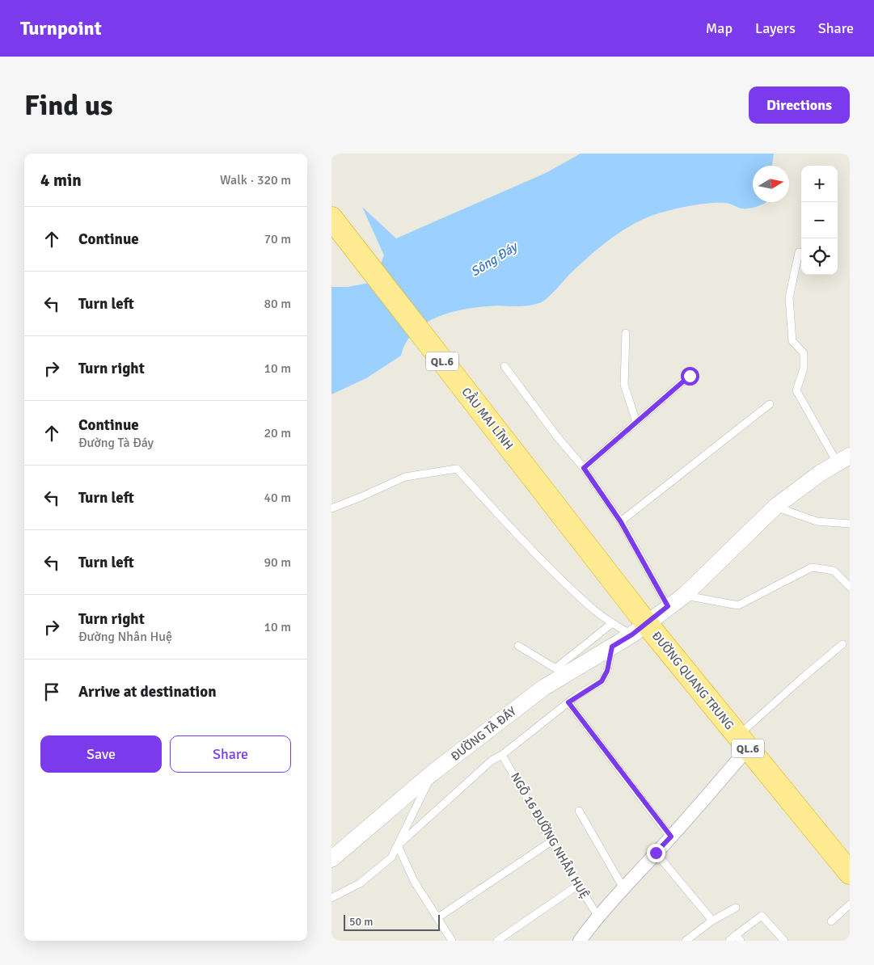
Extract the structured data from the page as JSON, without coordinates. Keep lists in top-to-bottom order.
{
  "streets": {
    "highway": ["QL.6", "CẦU MAI LĨNH", "ĐƯỜNG QUANG TRUNG"],
    "street": ["ĐƯỜNG TÀ ĐÁY"],
    "lane": ["NGÕ 16 ĐƯỜNG NHÂN HUỆ"]
  },
  "crossings": [
    ["CẦU MAI LĨNH", "ĐƯỜNG QUANG TRUNG"],
    ["ĐƯỜNG QUANG TRUNG", "ĐƯỜNG TÀ ĐÁY"]
  ],
  "water": ["Sông Đáy"],
  "scale_bar": "50 m",
  "north": "right",
  "page": {
    "header": "Turnpoint",
    "nav": ["Map", "Layers", "Share"],
    "buttons": [
      "Directions",
      ["Save", "Share"]
    ],
    "title": "Find us",
    "heading": ["4 min", "Walk · 320 m"],
    "map_buttons": ["+", "−"],
    "list": [
      ["Continue", "70 m"],
      ["Turn left", "80 m"],
      ["Turn right", "10 m"],
      ["Continue", "Đường Tà Đáy", "20 m"],
      ["Turn left", "40 m"],
      ["Turn left", "90 m"],
      ["Turn right", "Đường Nhân Huệ", "10 m"],
      "Arrive at destination"
    ],
    "scale": "50 m"
  }
}
